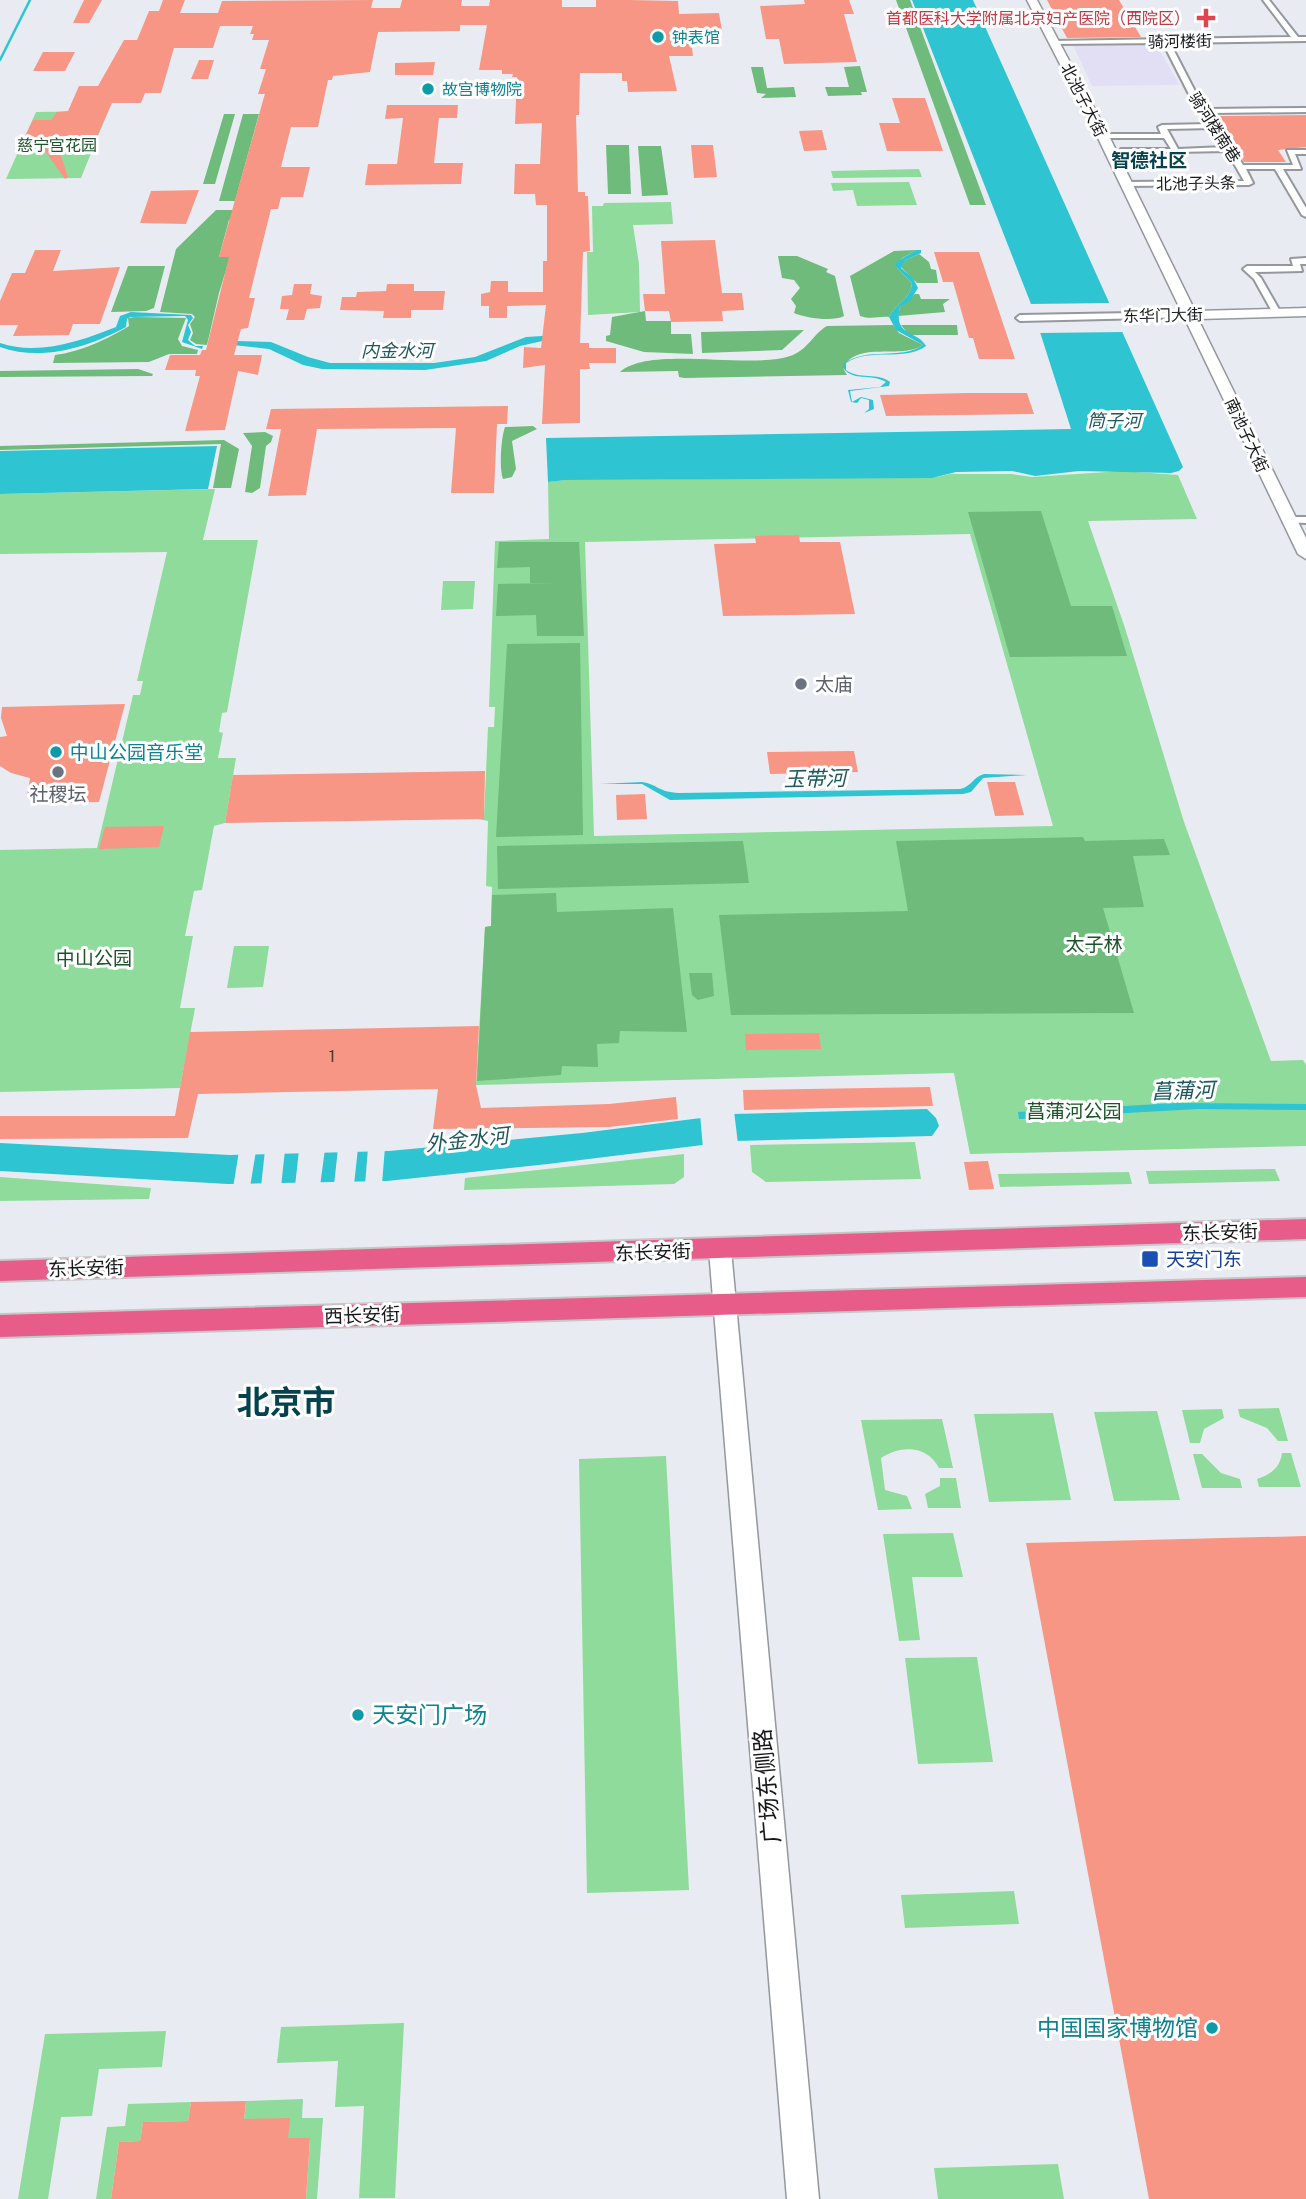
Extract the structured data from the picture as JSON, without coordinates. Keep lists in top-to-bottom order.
{
  "streets": {
    "highway": ["东长安街", "西长安街"],
    "street": [
      "骑河楼街",
      "北池子大街",
      "骑河楼南巷",
      "北池子头条",
      "东华门大街",
      "南池子大街",
      "广场东侧路"
    ]
  },
  "crossings": [
    ["骑河楼街", "北池子大街"],
    ["骑河楼街", "骑河楼南巷"],
    ["北池子大街", "北池子头条"],
    ["北池子大街", "东华门大街"],
    ["北池子大街", "南池子大街"],
    ["骑河楼南巷", "北池子头条"],
    ["东华门大街", "南池子大街"],
    ["东长安街", "广场东侧路"],
    ["西长安街", "广场东侧路"]
  ],
  "districts": ["智德社区", "北京市"],
  "water": [
    "内金水河",
    "筒子河",
    "玉带河",
    "菖蒲河",
    "外金水河"
  ],
  "parks": [
    "慈宁宫花园",
    "太子林",
    "中山公园",
    "菖蒲河公园"
  ],
  "places": {
    "health": ["首都医科大学附属北京妇产医院（西院区）"],
    "other": [
      "钟表馆",
      "故宫博物院",
      "太庙",
      "中山公园音乐堂",
      "社稷坛",
      "天安门广场",
      "中国国家博物馆"
    ],
    "transit": ["天安门东"]
  },
  "house_numbers": ["1"]
}
